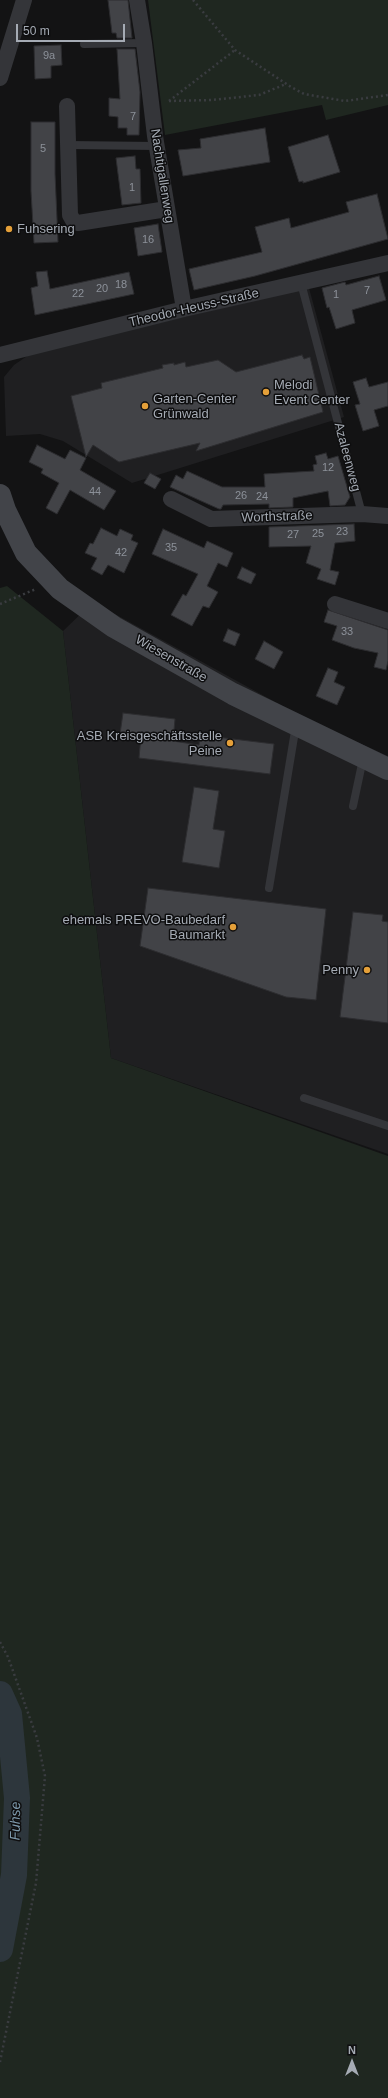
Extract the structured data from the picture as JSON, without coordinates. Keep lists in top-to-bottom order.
{
  "streets": {
    "street": [
      "Nachtigallenweg",
      "Theodor-Heuss-Straße",
      "Worthstraße",
      "Wiesenstraße"
    ],
    "lane": ["Azaleenweg"]
  },
  "crossings": [
    ["Nachtigallenweg", "Theodor-Heuss-Straße"],
    ["Theodor-Heuss-Straße", "Azaleenweg"],
    ["Azaleenweg", "Worthstraße"]
  ],
  "water": ["Fuhse"],
  "places": [
    "Fuhsering",
    "Melodi Event Center",
    "Garten-Center Grünwald",
    "ASB Kreisgeschäftsstelle Peine",
    "ehemals PREVO-Baubedarf Baumarkt",
    "Penny"
  ],
  "house_numbers": [
    "9a",
    "7",
    "5",
    "1",
    "16",
    "18",
    "20",
    "7",
    "22",
    "1",
    "12",
    "44",
    "26",
    "24",
    "23",
    "25",
    "27",
    "35",
    "42",
    "33"
  ],
  "scale_bar": "50 m",
  "north": "top"
}
